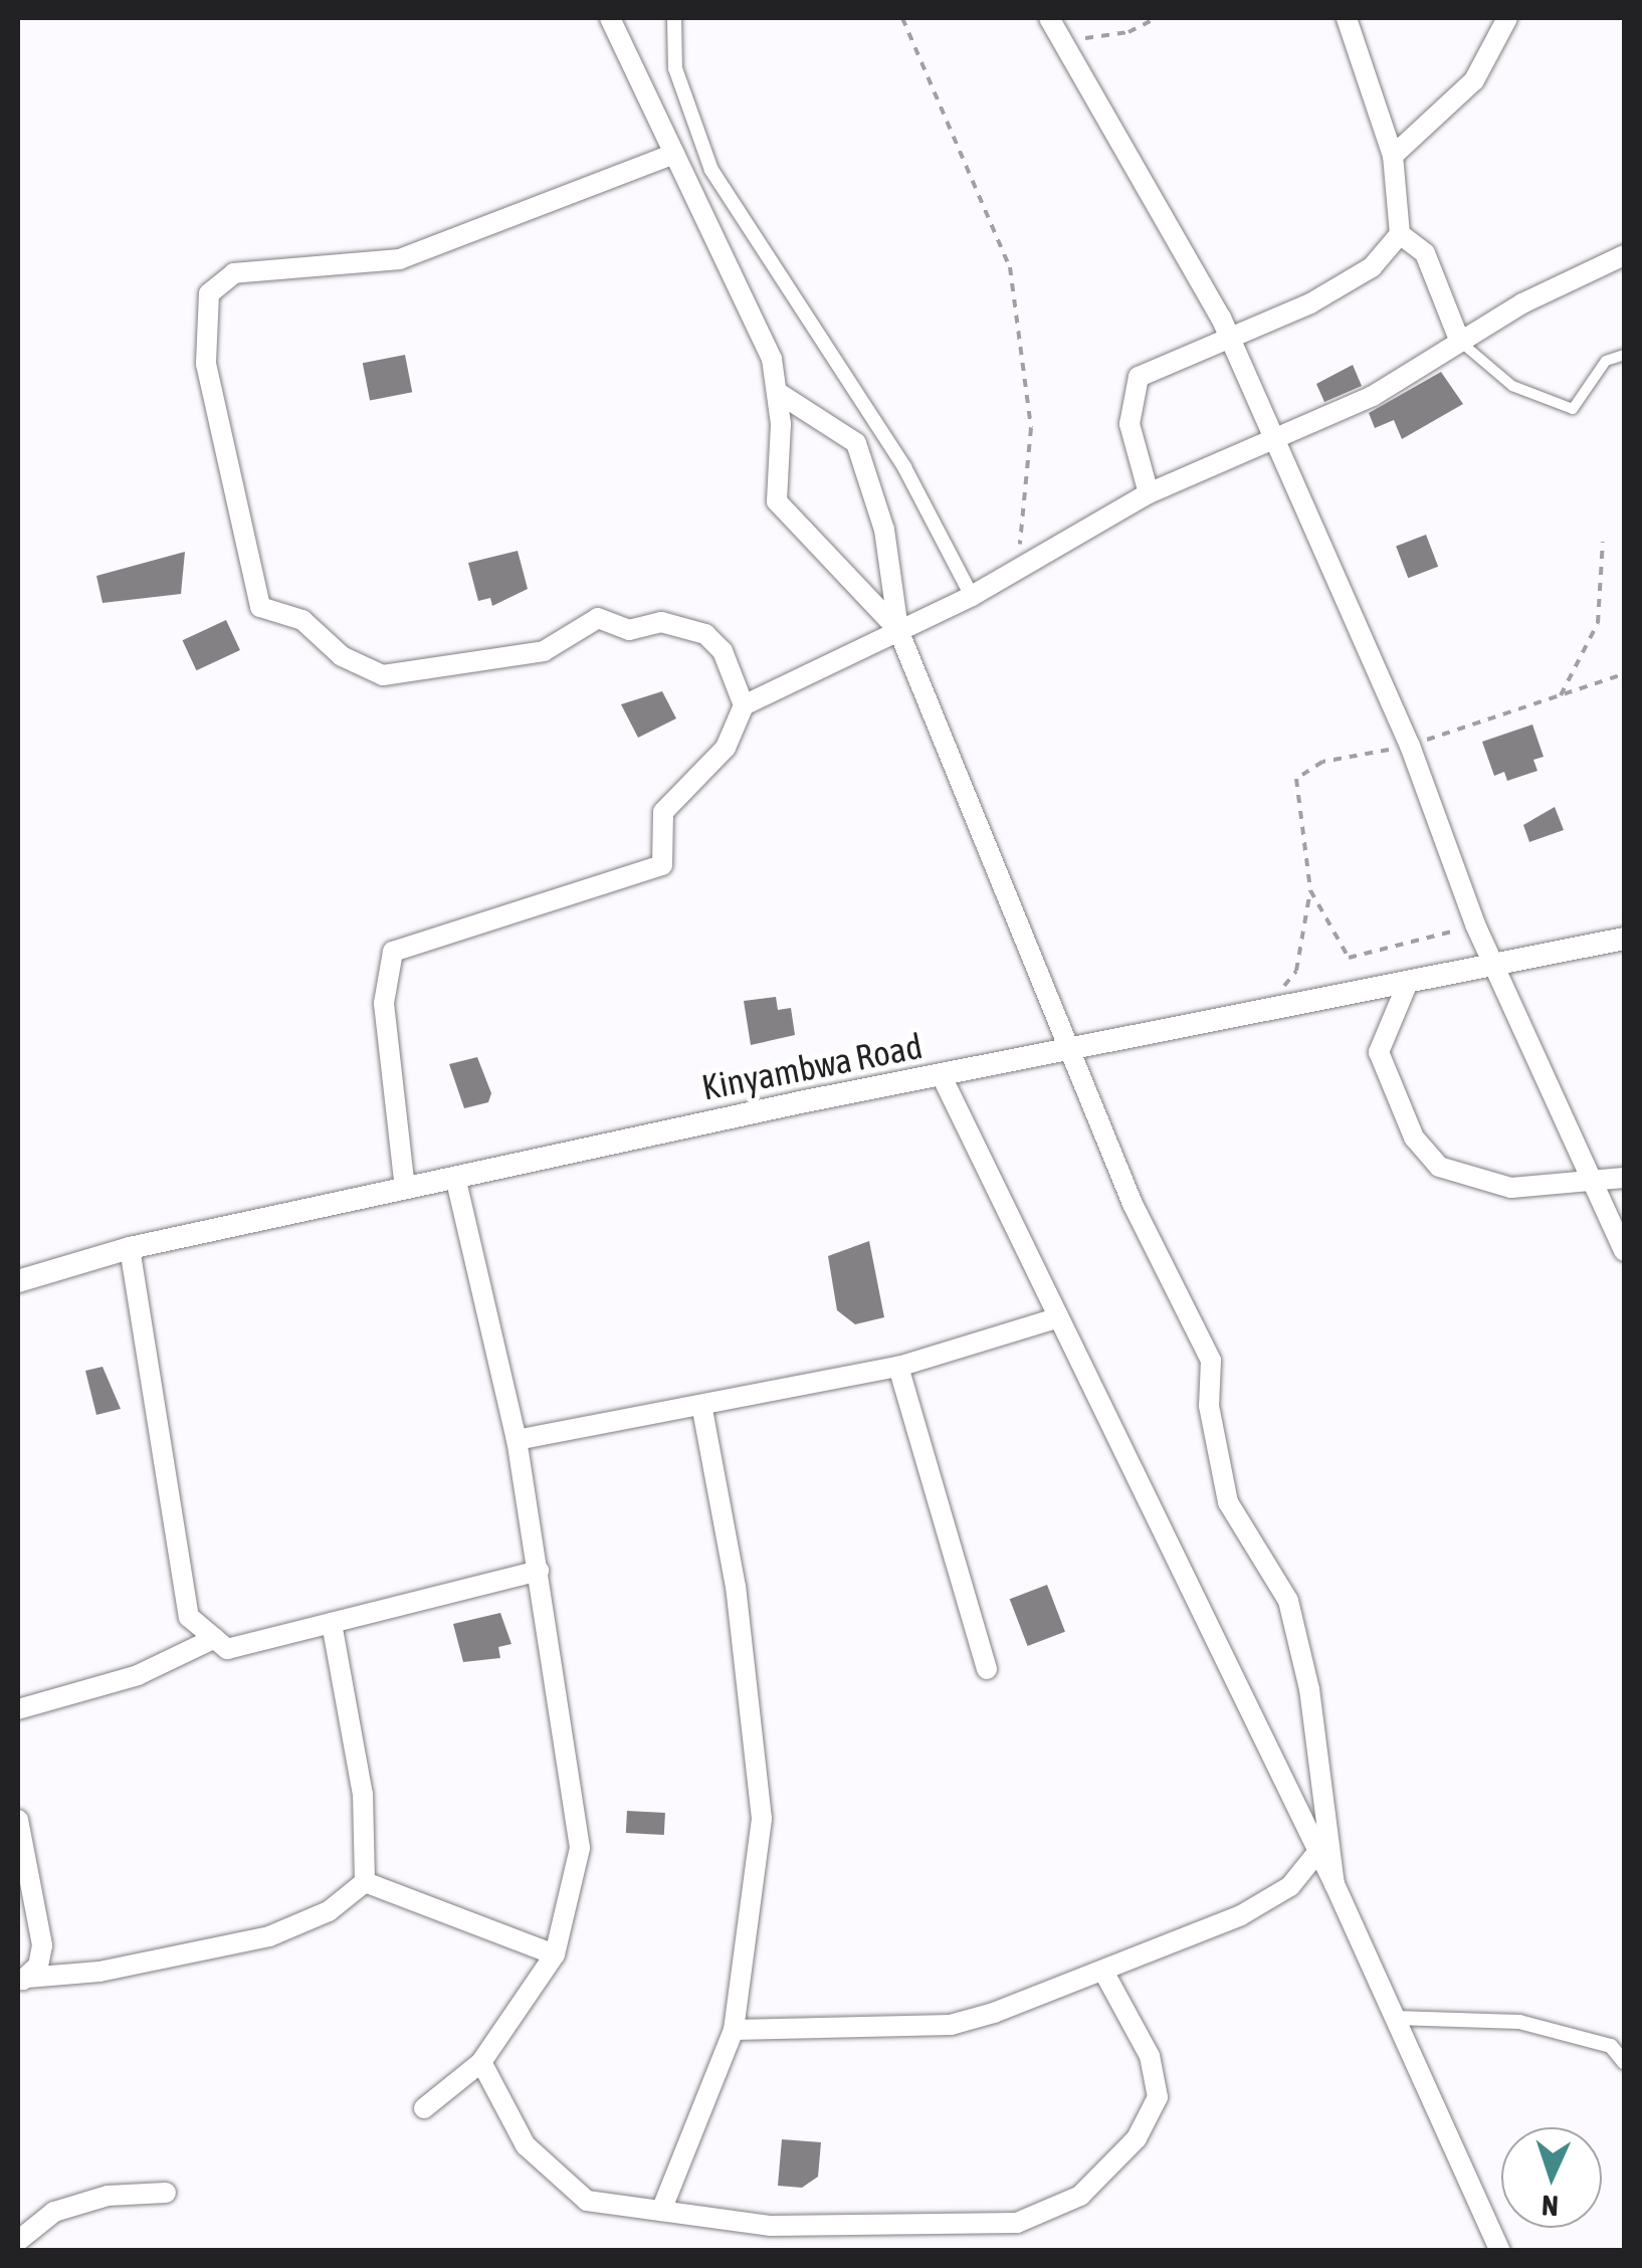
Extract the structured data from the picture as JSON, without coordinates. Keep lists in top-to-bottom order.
{
  "streets": {
    "street": ["Kinyambwa Road"]
  },
  "north": "bottom"
}
